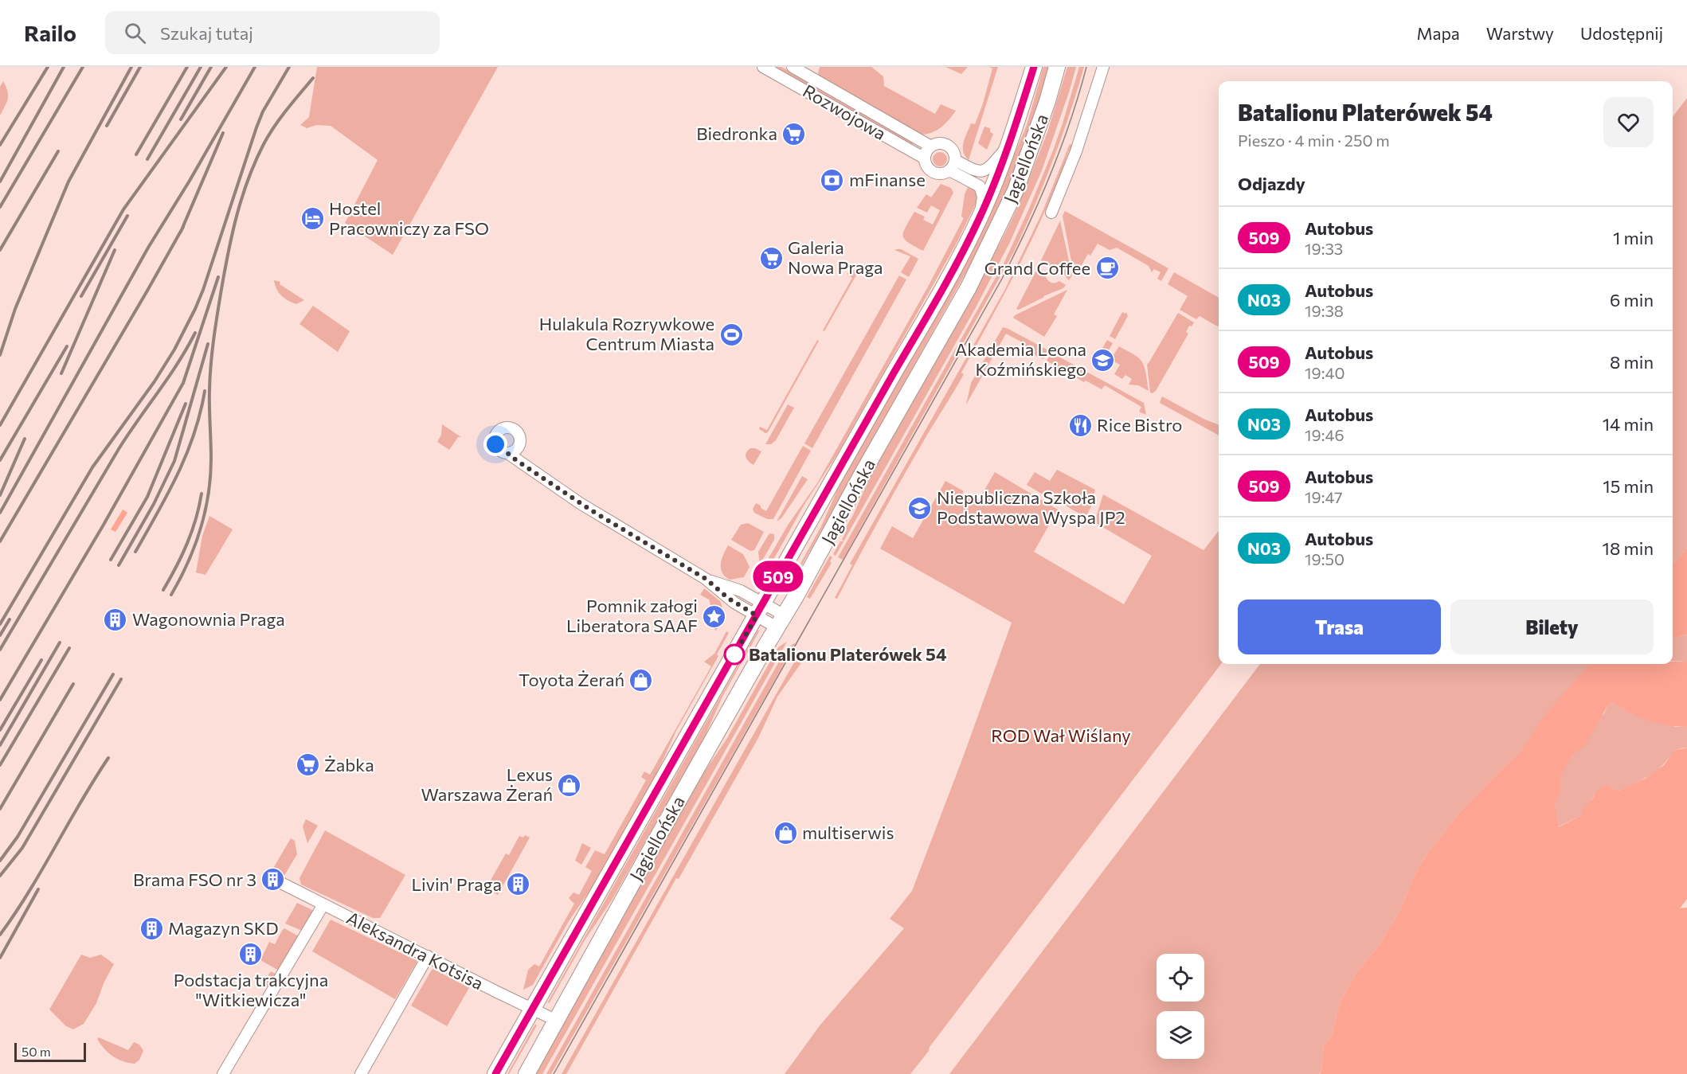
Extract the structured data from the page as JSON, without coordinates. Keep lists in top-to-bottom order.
{
  "streets": {
    "main road": ["Jagiellońska"],
    "street": ["Rozwojowa", "Aleksandra Kotsisa"]
  },
  "crossings": [
    ["Rozwojowa", "Jagiellońska"],
    ["Jagiellońska", "Aleksandra Kotsisa"]
  ],
  "parks": ["ROD Wał Wiślany"],
  "places": {
    "supermarket": ["Biedronka", "Galeria Nowa Praga", "Żabka"],
    "bank": ["mFinanse"],
    "hotel": ["Hostel Pracowniczy za FSO"],
    "cafe": ["Grand Coffee"],
    "sports": ["Hulakula Rozrywkowe Centrum Miasta"],
    "school or university": ["Akademia Leona Koźmińskiego", "Niepubliczna Szkoła Podstawowa Wyspa JP2"],
    "restaurant": ["Rice Bistro"],
    "place": ["Pomnik załogi Liberatora SAAF"],
    "building": [
      "Wagonownia Praga",
      "Brama FSO nr 3",
      "Livin' Praga",
      "Magazyn SKD",
      "Podstacja trakcyjna \"Witkiewicza\""
    ],
    "other": ["Batalionu Platerówek 54"],
    "shop": ["Toyota Żerań", "Lexus Warszawa Żerań", "multiserwis"]
  },
  "lines": ["bus line 509"],
  "scale_bar": "50 m",
  "page": {
    "header": "Railo",
    "search": "Szukaj tutaj",
    "nav": ["Mapa", "Warstwy", "Udostępnij"],
    "on_map": "509",
    "heading": [
      ["Batalionu Platerówek 54", "Pieszo · 4 min · 250 m"],
      "Odjazdy"
    ],
    "list": [
      {
        "mark": "509",
        "name": "Autobus",
        "note": "19:33",
        "value": "1 min"
      },
      {
        "mark": "N03",
        "name": "Autobus",
        "note": "19:38",
        "value": "6 min"
      },
      {
        "mark": "509",
        "name": "Autobus",
        "note": "19:40",
        "value": "8 min"
      },
      {
        "mark": "N03",
        "name": "Autobus",
        "note": "19:46",
        "value": "14 min"
      },
      {
        "mark": "509",
        "name": "Autobus",
        "note": "19:47",
        "value": "15 min"
      },
      {
        "mark": "N03",
        "name": "Autobus",
        "note": "19:50",
        "value": "18 min"
      }
    ],
    "buttons": ["Trasa", "Bilety"],
    "scale": "50 m"
  }
}
